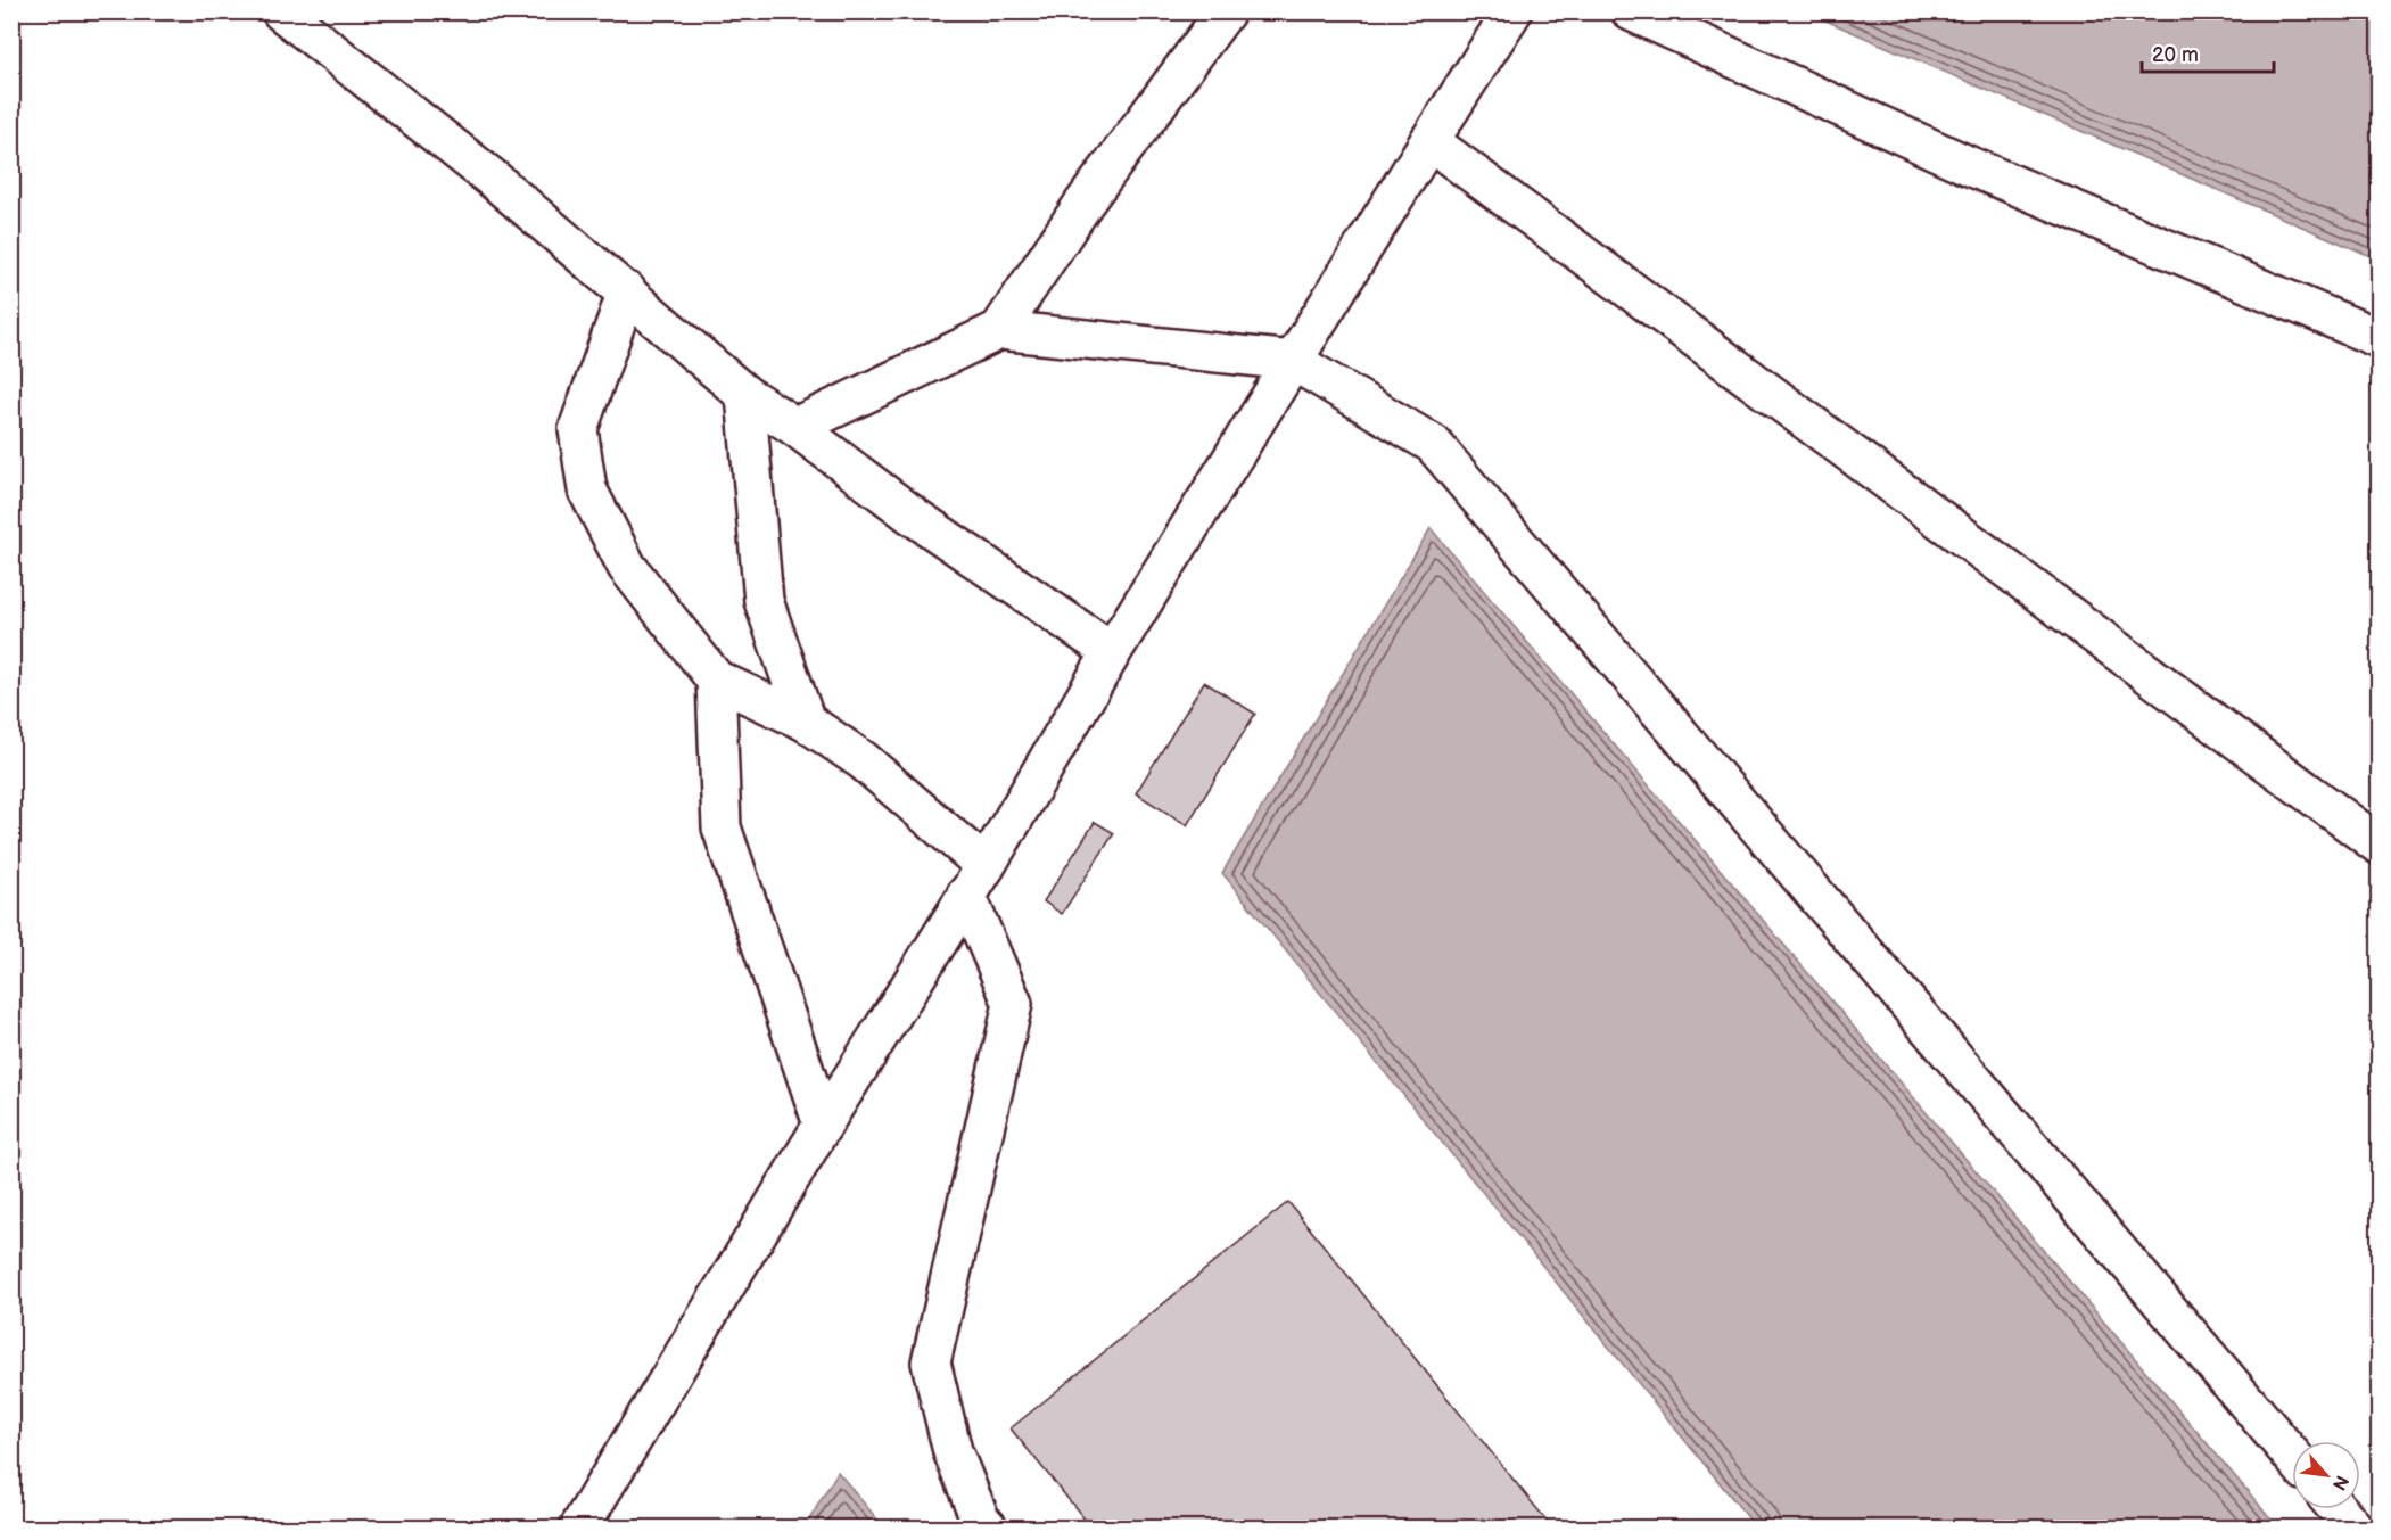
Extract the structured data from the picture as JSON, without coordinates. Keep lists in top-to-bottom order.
{
  "scale_bar": "20 m",
  "north": "bottom right"
}
